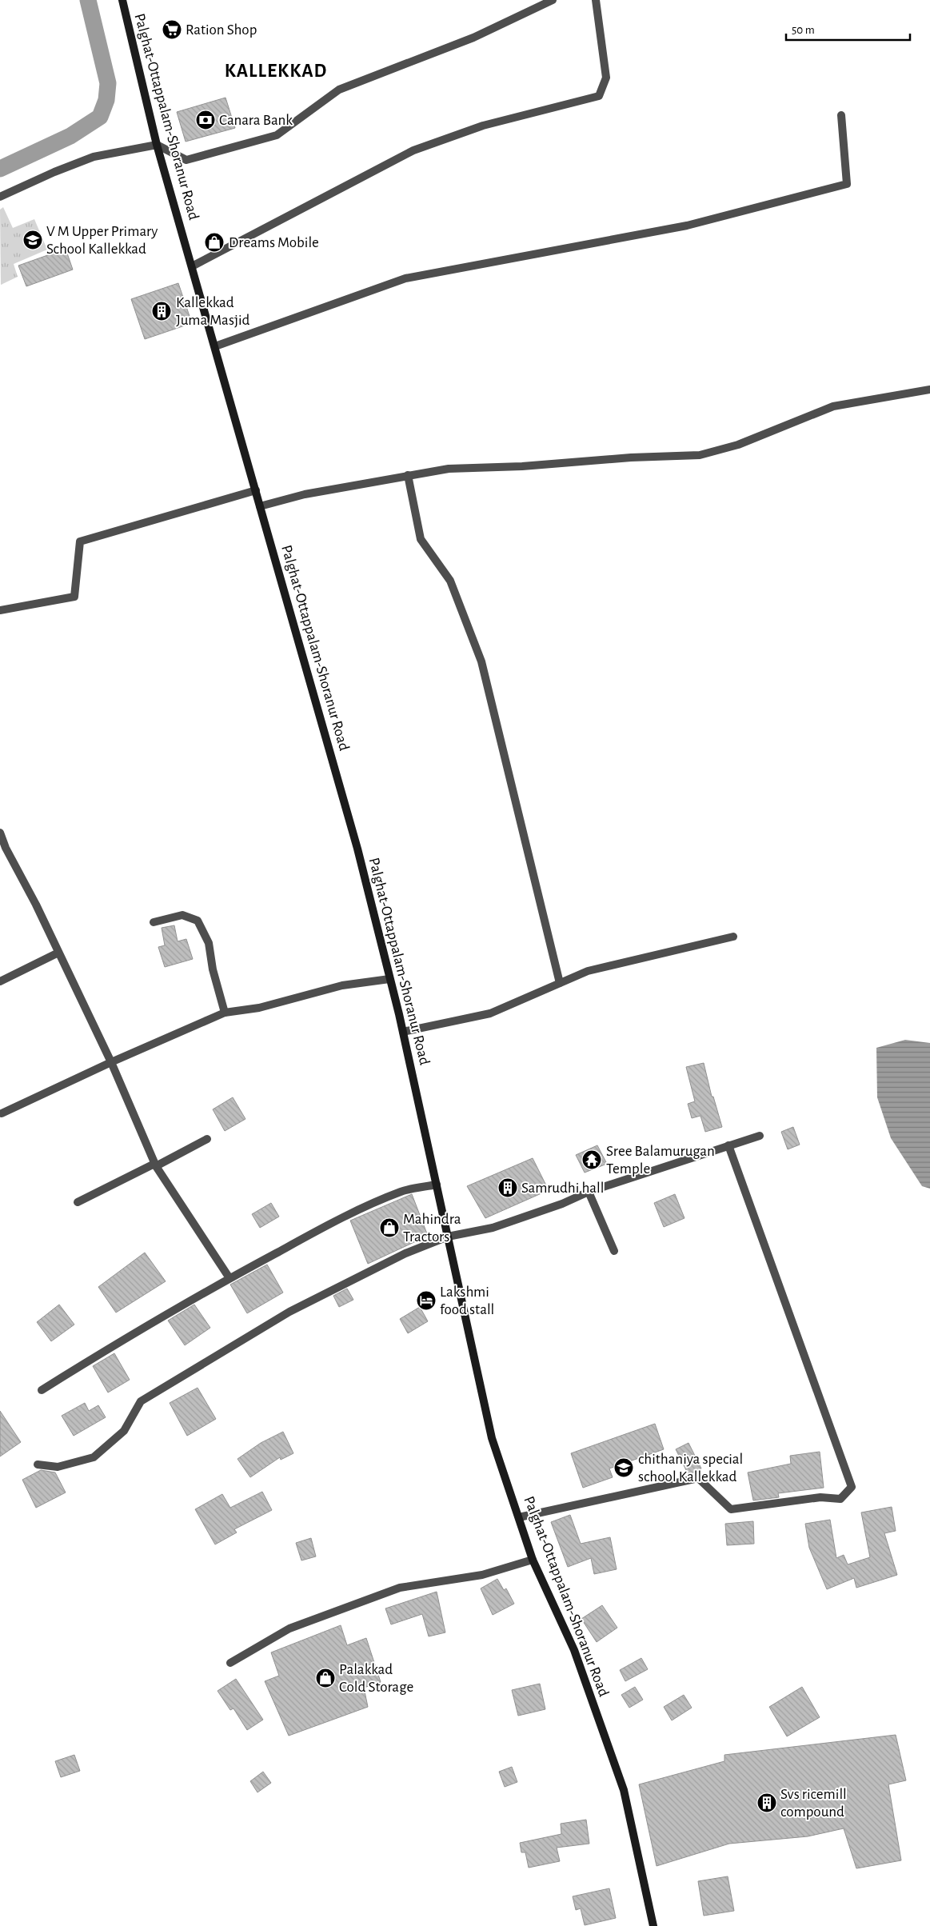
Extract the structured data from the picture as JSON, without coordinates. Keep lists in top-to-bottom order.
{
  "streets": {
    "main road": ["Palghat-Ottappalam-Shoranur Road"]
  },
  "districts": ["KALLEKKAD"],
  "places": {
    "supermarket": ["Ration Shop"],
    "bank": ["Canara Bank"],
    "school or university": ["V M Upper Primary School Kallekkad", "chithaniya special school Kallekkad"],
    "shop": ["Dreams Mobile", "Mahindra Tractors", "Palakkad Cold Storage"],
    "building": ["Kallekkad Juma Masjid", "Samrudhi hall", "Svs ricemill compound"],
    "temple": ["Sree Balamurugan Temple"],
    "hotel": ["Lakshmi food stall"]
  },
  "scale_bar": "50 m"
}
